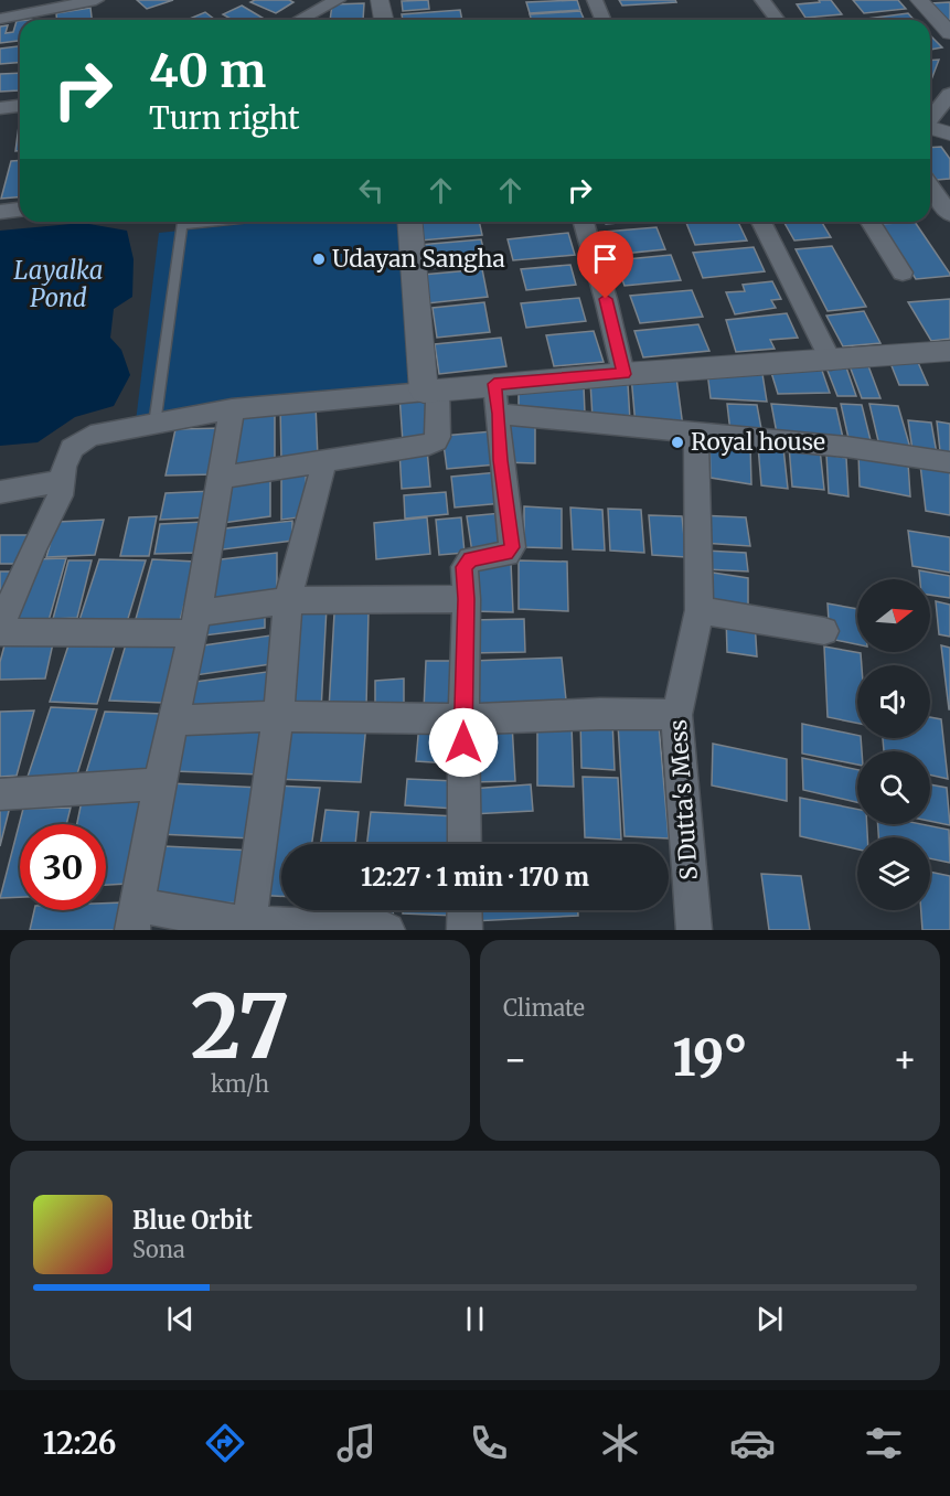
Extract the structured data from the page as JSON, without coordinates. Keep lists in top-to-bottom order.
{
  "streets": {
    "street": ["S Dutta's Mess"]
  },
  "water": ["Layalka Pond"],
  "places": ["Udayan Sangha", "Royal house"],
  "north": "right",
  "page": {
    "turn": ["40 m", "Turn right"],
    "limit": "30",
    "trip": "12:27 · 1 min · 170 m",
    "tile": [
      ["27", "km/h"],
      "Climate"
    ],
    "heat": ["−", "19°", "+"],
    "song": ["Blue Orbit", "Sona"],
    "tabs": "12:26"
  }
}
